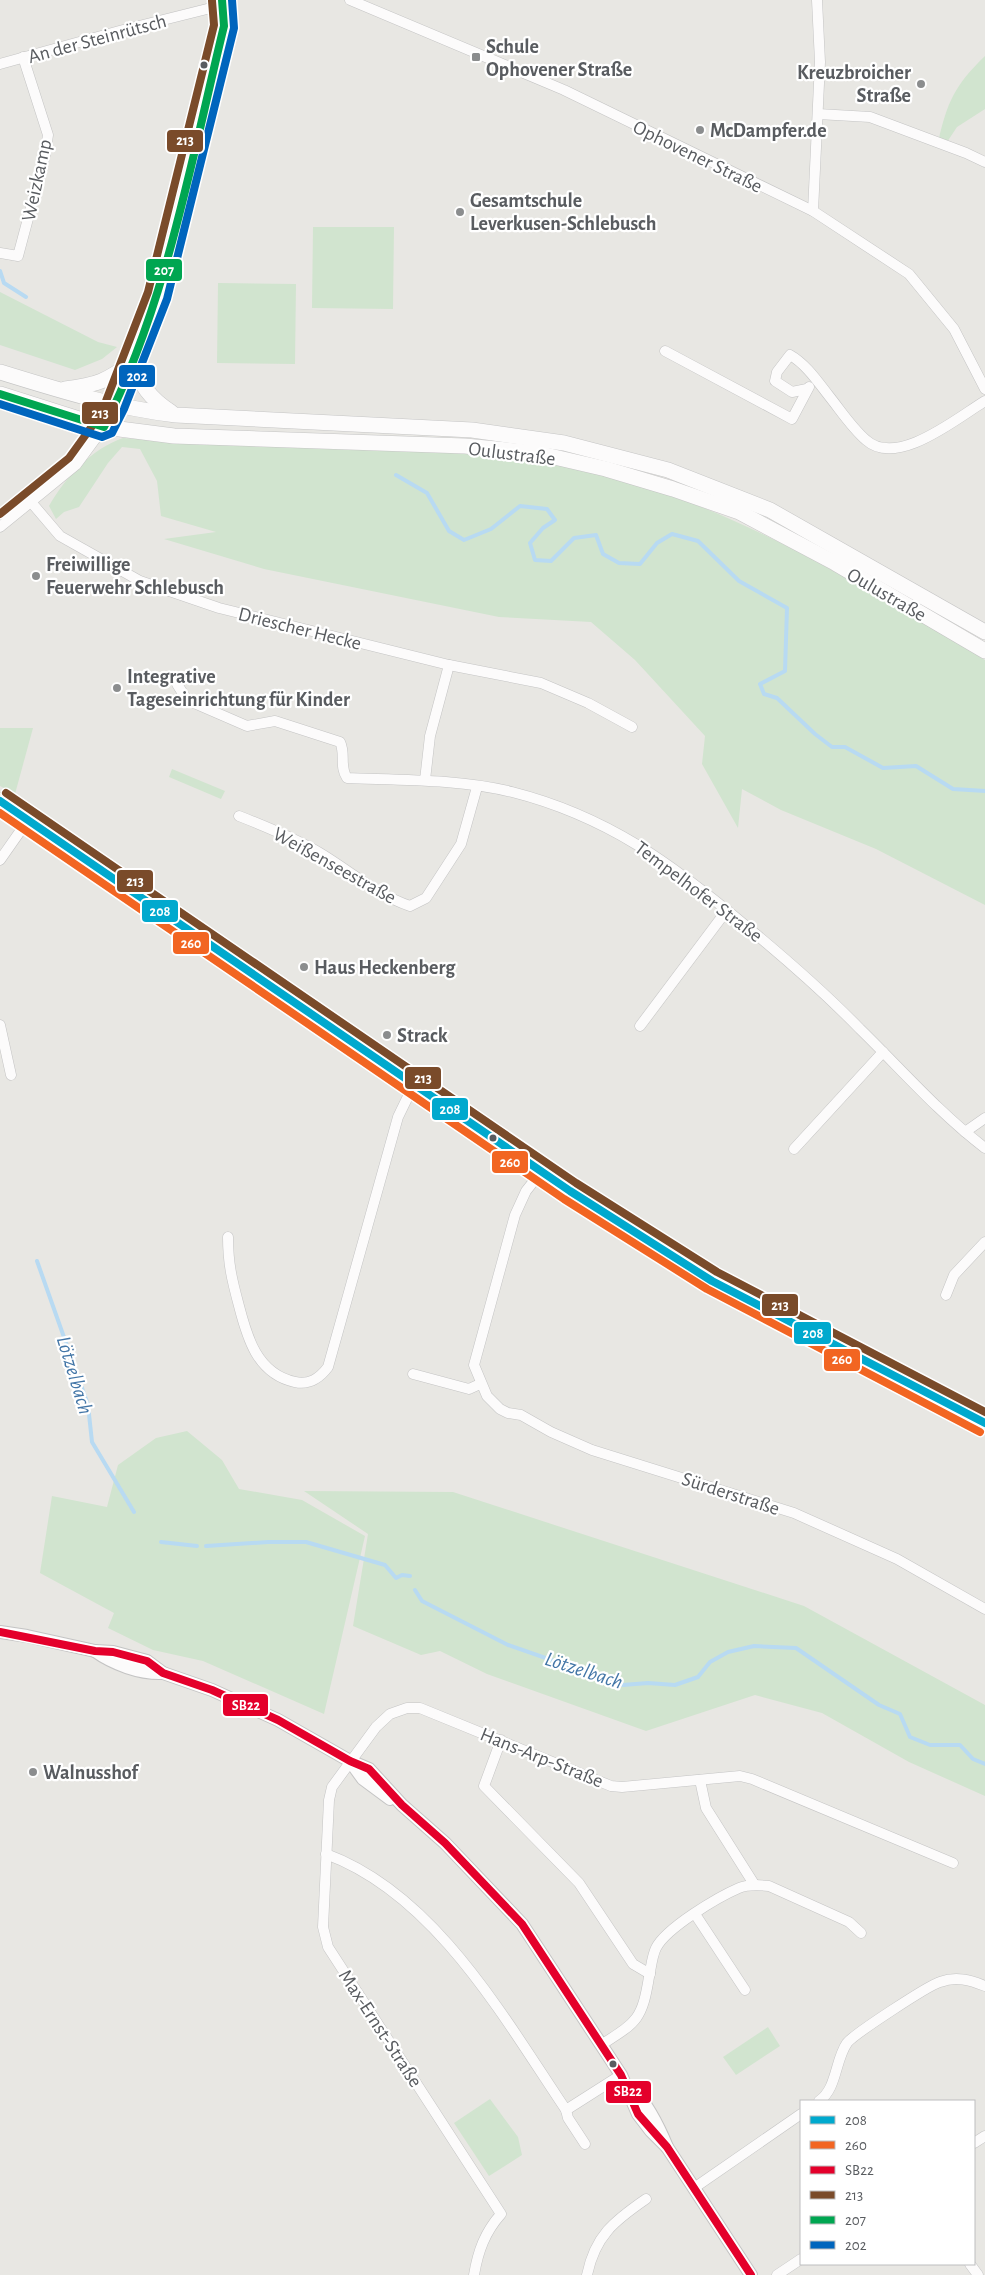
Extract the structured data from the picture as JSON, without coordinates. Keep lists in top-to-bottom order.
{
  "streets": {
    "main road": ["Oulustraße"],
    "street": [
      "An der Steinrütsch",
      "Ophovener Straße",
      "Weizkamp",
      "Driescher Hecke",
      "Weißenseestraße",
      "Tempelhofer Straße",
      "Sürderstraße",
      "Hans-Arp-Straße",
      "Max-Ernst-Straße"
    ]
  },
  "crossings": [
    ["An der Steinrütsch", "Weizkamp"],
    ["Weißenseestraße", "Tempelhofer Straße"],
    ["Hans-Arp-Straße", "Max-Ernst-Straße"]
  ],
  "water": ["Lötzelbach"],
  "places": {
    "transit": ["Schule Ophovener Straße"],
    "other": [
      "Kreuzbroicher Straße",
      "McDampfer.de",
      "Gesamtschule Leverkusen-Schlebusch",
      "Freiwillige Feuerwehr Schlebusch",
      "Integrative Tageseinrichtung für Kinder",
      "Haus Heckenberg",
      "Strack",
      "Walnusshof"
    ]
  },
  "lines": [
    "transit line 207",
    "transit line 202",
    "transit line 213",
    "transit line 208",
    "transit line 260",
    "transit line SB22"
  ],
  "legend": [
    "208",
    "260",
    "SB22",
    "213",
    "207",
    "202"
  ]
}
